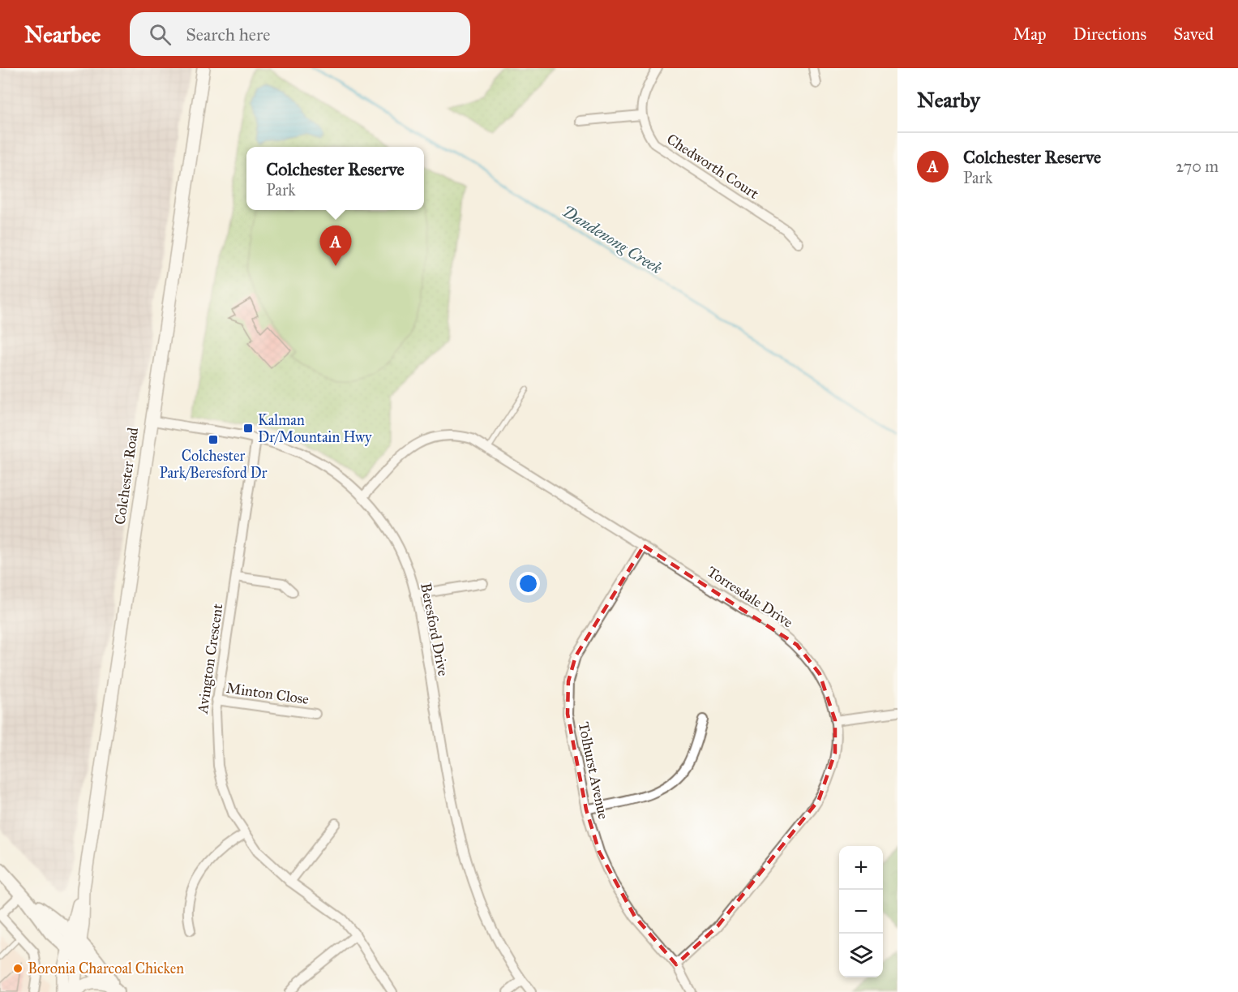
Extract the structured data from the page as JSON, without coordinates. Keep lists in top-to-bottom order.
{
  "streets": {
    "main road": ["Colchester Road"],
    "street": [
      "Chedworth Court",
      "Torresdale Drive",
      "Beresford Drive",
      "Avington Crescent",
      "Minton Close",
      "Tolhurst Avenue"
    ]
  },
  "crossings": [
    ["Colchester Road", "Beresford Drive"],
    ["Torresdale Drive", "Beresford Drive"],
    ["Torresdale Drive", "Tolhurst Avenue"],
    ["Beresford Drive", "Avington Crescent"],
    ["Avington Crescent", "Minton Close"]
  ],
  "water": ["Dandenong Creek"],
  "places": {
    "transit": ["Kalman Dr/Mountain Hwy", "Colchester Park/Beresford Dr"],
    "other": ["Boronia Charcoal Chicken"]
  },
  "page": {
    "header": "Nearbee",
    "search": "Search here",
    "nav": ["Map", "Directions", "Saved"],
    "heading": "Nearby",
    "list": [
      {
        "mark": "A",
        "name": "Colchester Reserve",
        "note": "Park",
        "value": "270 m"
      }
    ],
    "popup": ["Colchester Reserve", "Park"],
    "pins": "A",
    "map_buttons": ["+", "−"]
  }
}
